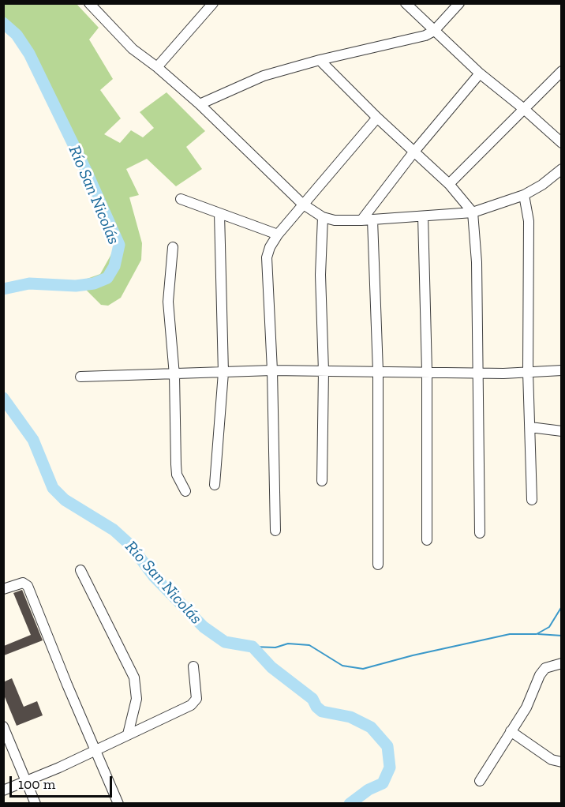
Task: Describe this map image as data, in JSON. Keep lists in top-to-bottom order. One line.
{"water":["Río San Nicolás"],"scale_bar":"100 m"}
